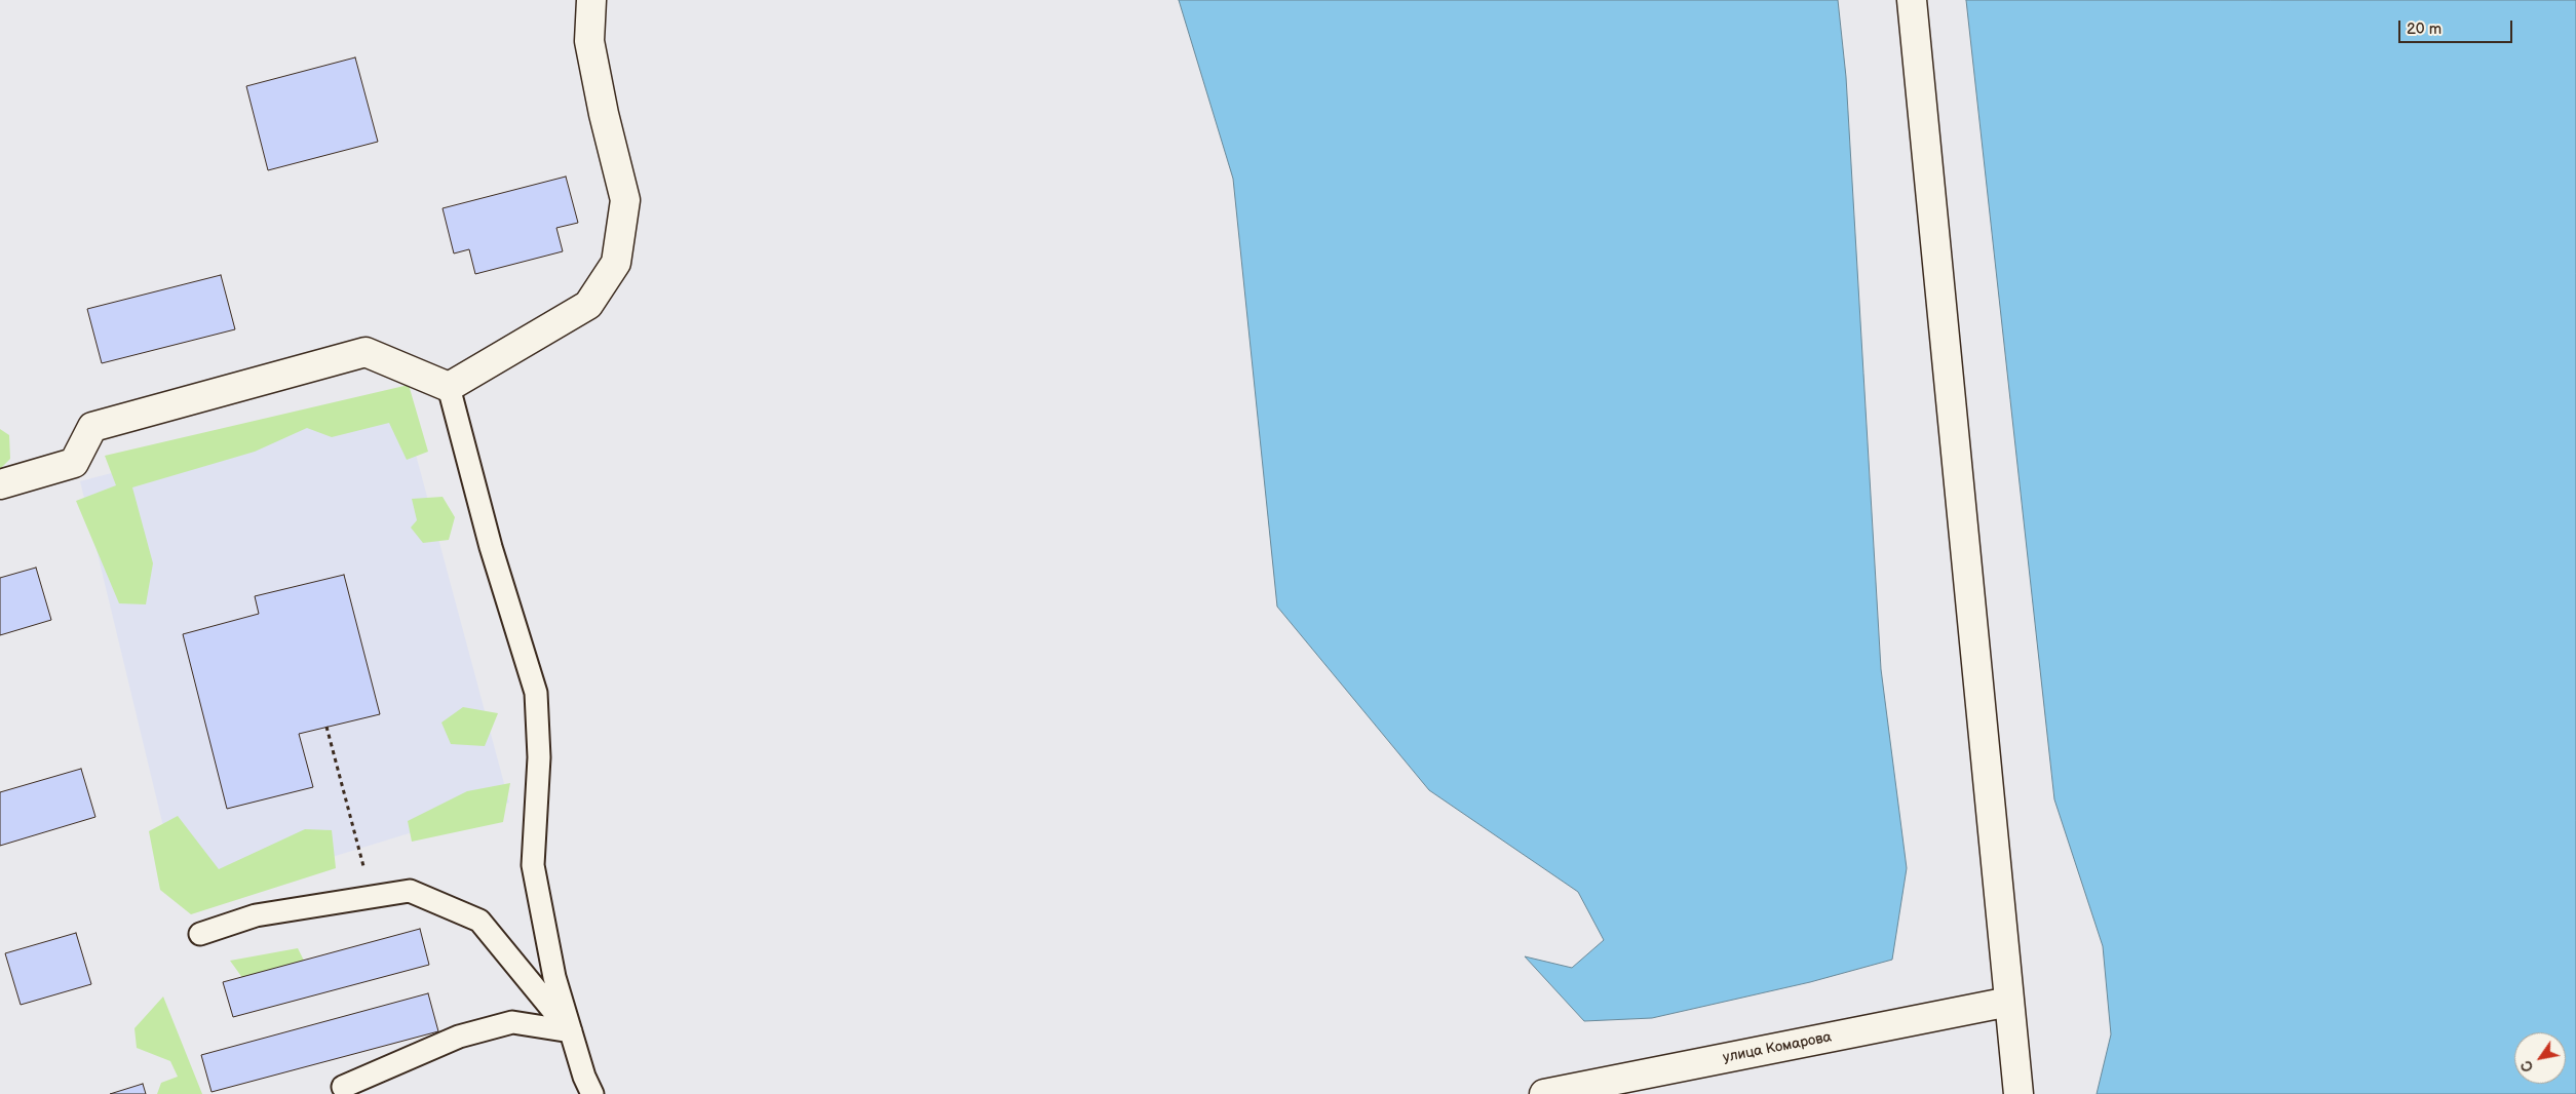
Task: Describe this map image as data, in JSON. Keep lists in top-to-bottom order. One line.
{"streets":{"street":["улица Комарова"]},"scale_bar":"20 m","north":"bottom left"}
